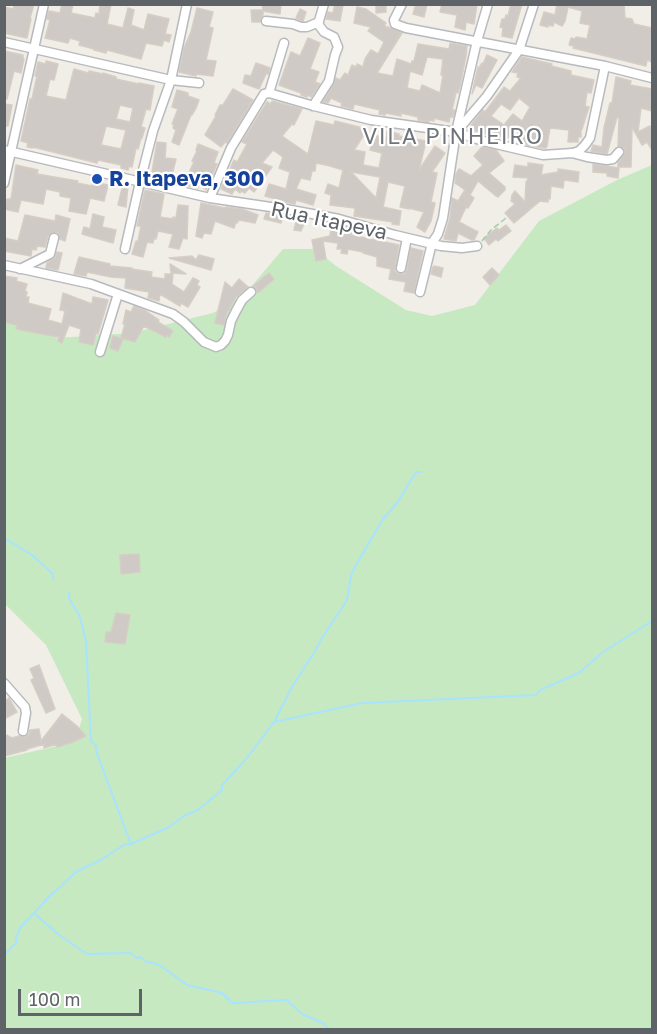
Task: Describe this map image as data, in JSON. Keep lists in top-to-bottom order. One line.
{"streets":{"street":["Rua Itapeva"]},"districts":["VILA PINHEIRO"],"places":["R. Itapeva, 300"],"scale_bar":"100 m"}
